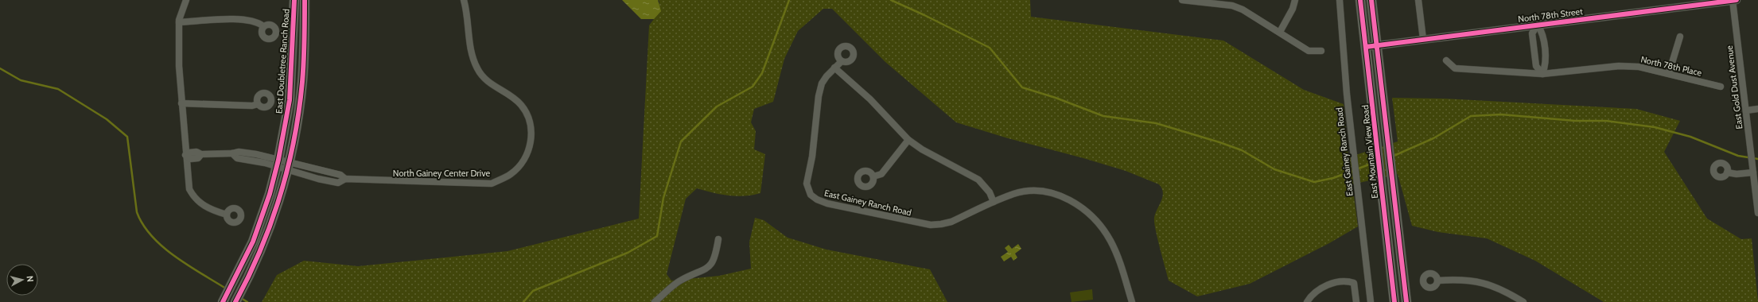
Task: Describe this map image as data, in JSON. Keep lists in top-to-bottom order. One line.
{"streets":{"main road":["East Doubletree Ranch Road","East Mountain View Road"],"street":["North 78th Street","North 78th Place","East Gold Dust Avenue","East Gainey Ranch Road","North Gainey Center Drive"]},"crossings":[["North 78th Street","East Gold Dust Avenue"],["North 78th Street","East Mountain View Road"],["East Doubletree Ranch Road","North Gainey Center Drive"]],"north":"right"}
